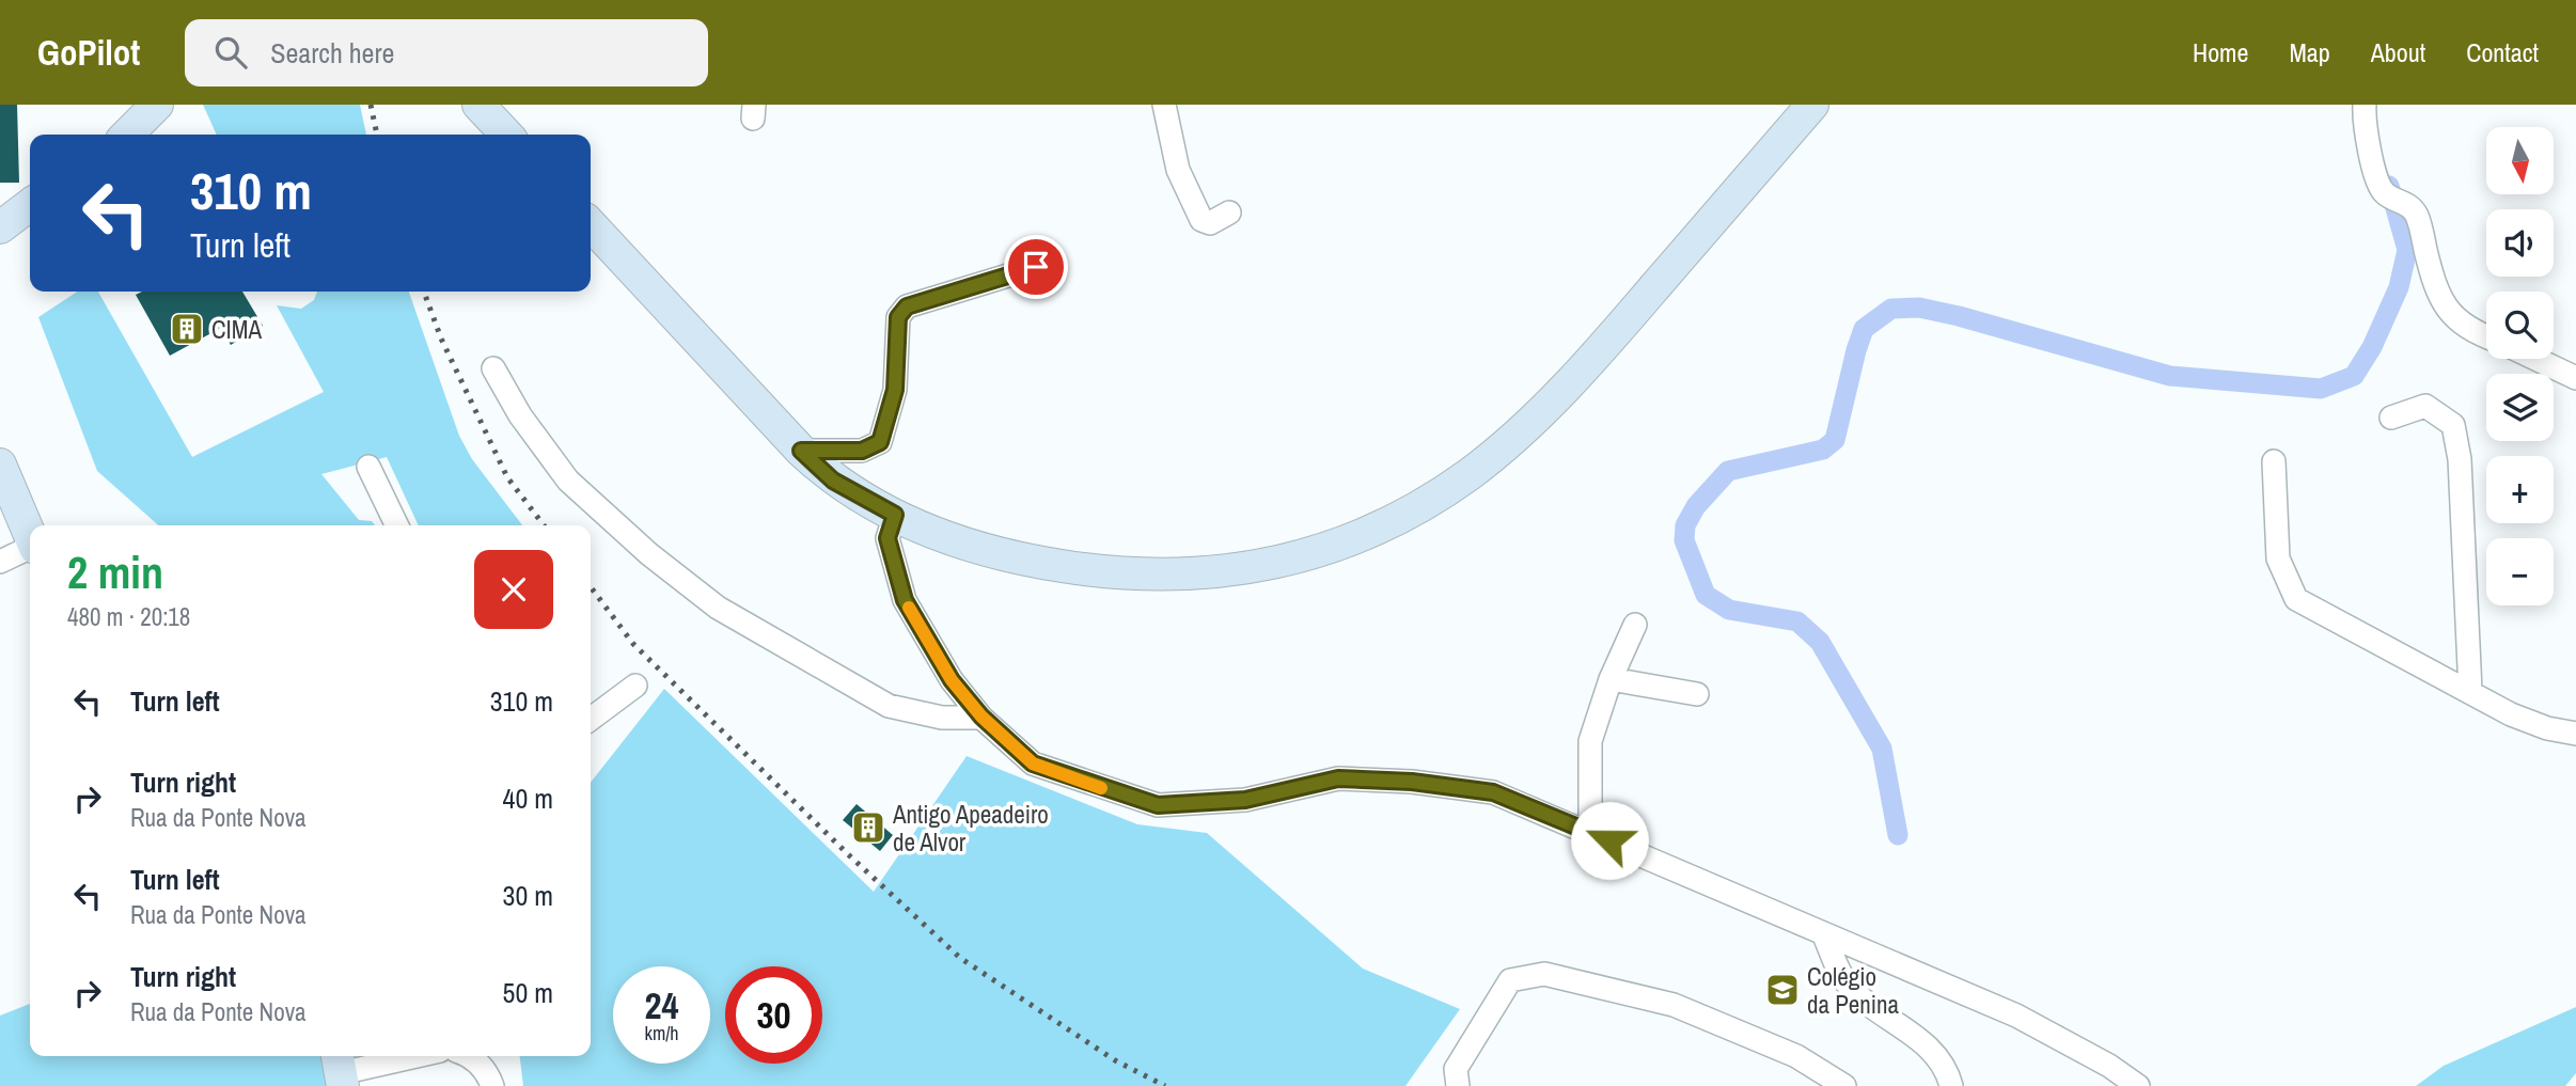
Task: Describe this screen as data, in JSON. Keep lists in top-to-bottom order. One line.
{"places":{"building":["CIMA","Antigo Apeadeiro de Alvor"],"school or university":["Colégio da Penina"]},"north":"bottom","page":{"header":"GoPilot","search":"Search here","nav":["Home","Map","About","Contact"],"map_buttons":["+","−"],"turn":["310 m","Turn left"],"heading":["2 min","480 m · 20:18"],"list":[{"name":"Turn left","value":"310 m"},{"name":"Turn right","note":"Rua da Ponte Nova","value":"40 m"},{"name":"Turn left","note":"Rua da Ponte Nova","value":"30 m"},{"name":"Turn right","note":"Rua da Ponte Nova","value":"50 m"}],"speed":"24 km/h","limit":"30"}}
